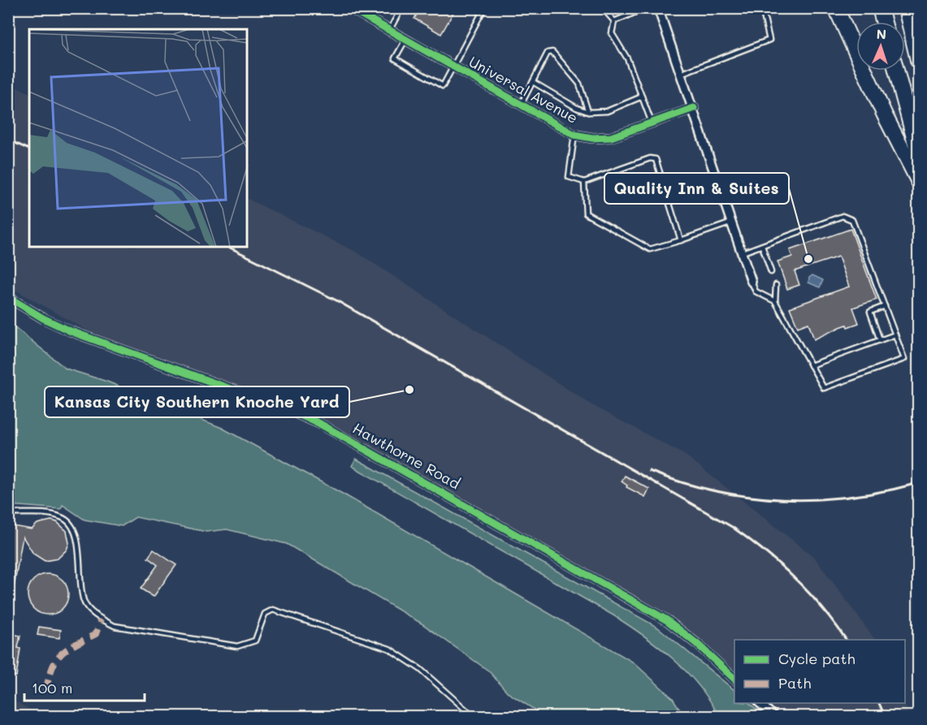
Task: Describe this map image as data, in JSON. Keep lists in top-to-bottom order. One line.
{"streets":{"street":["Universal Avenue","Hawthorne Road"]},"places":["Quality Inn & Suites","Kansas City Southern Knoche Yard"],"legend":["Cycle path","Path"],"scale_bar":"100 m","north":"top"}
